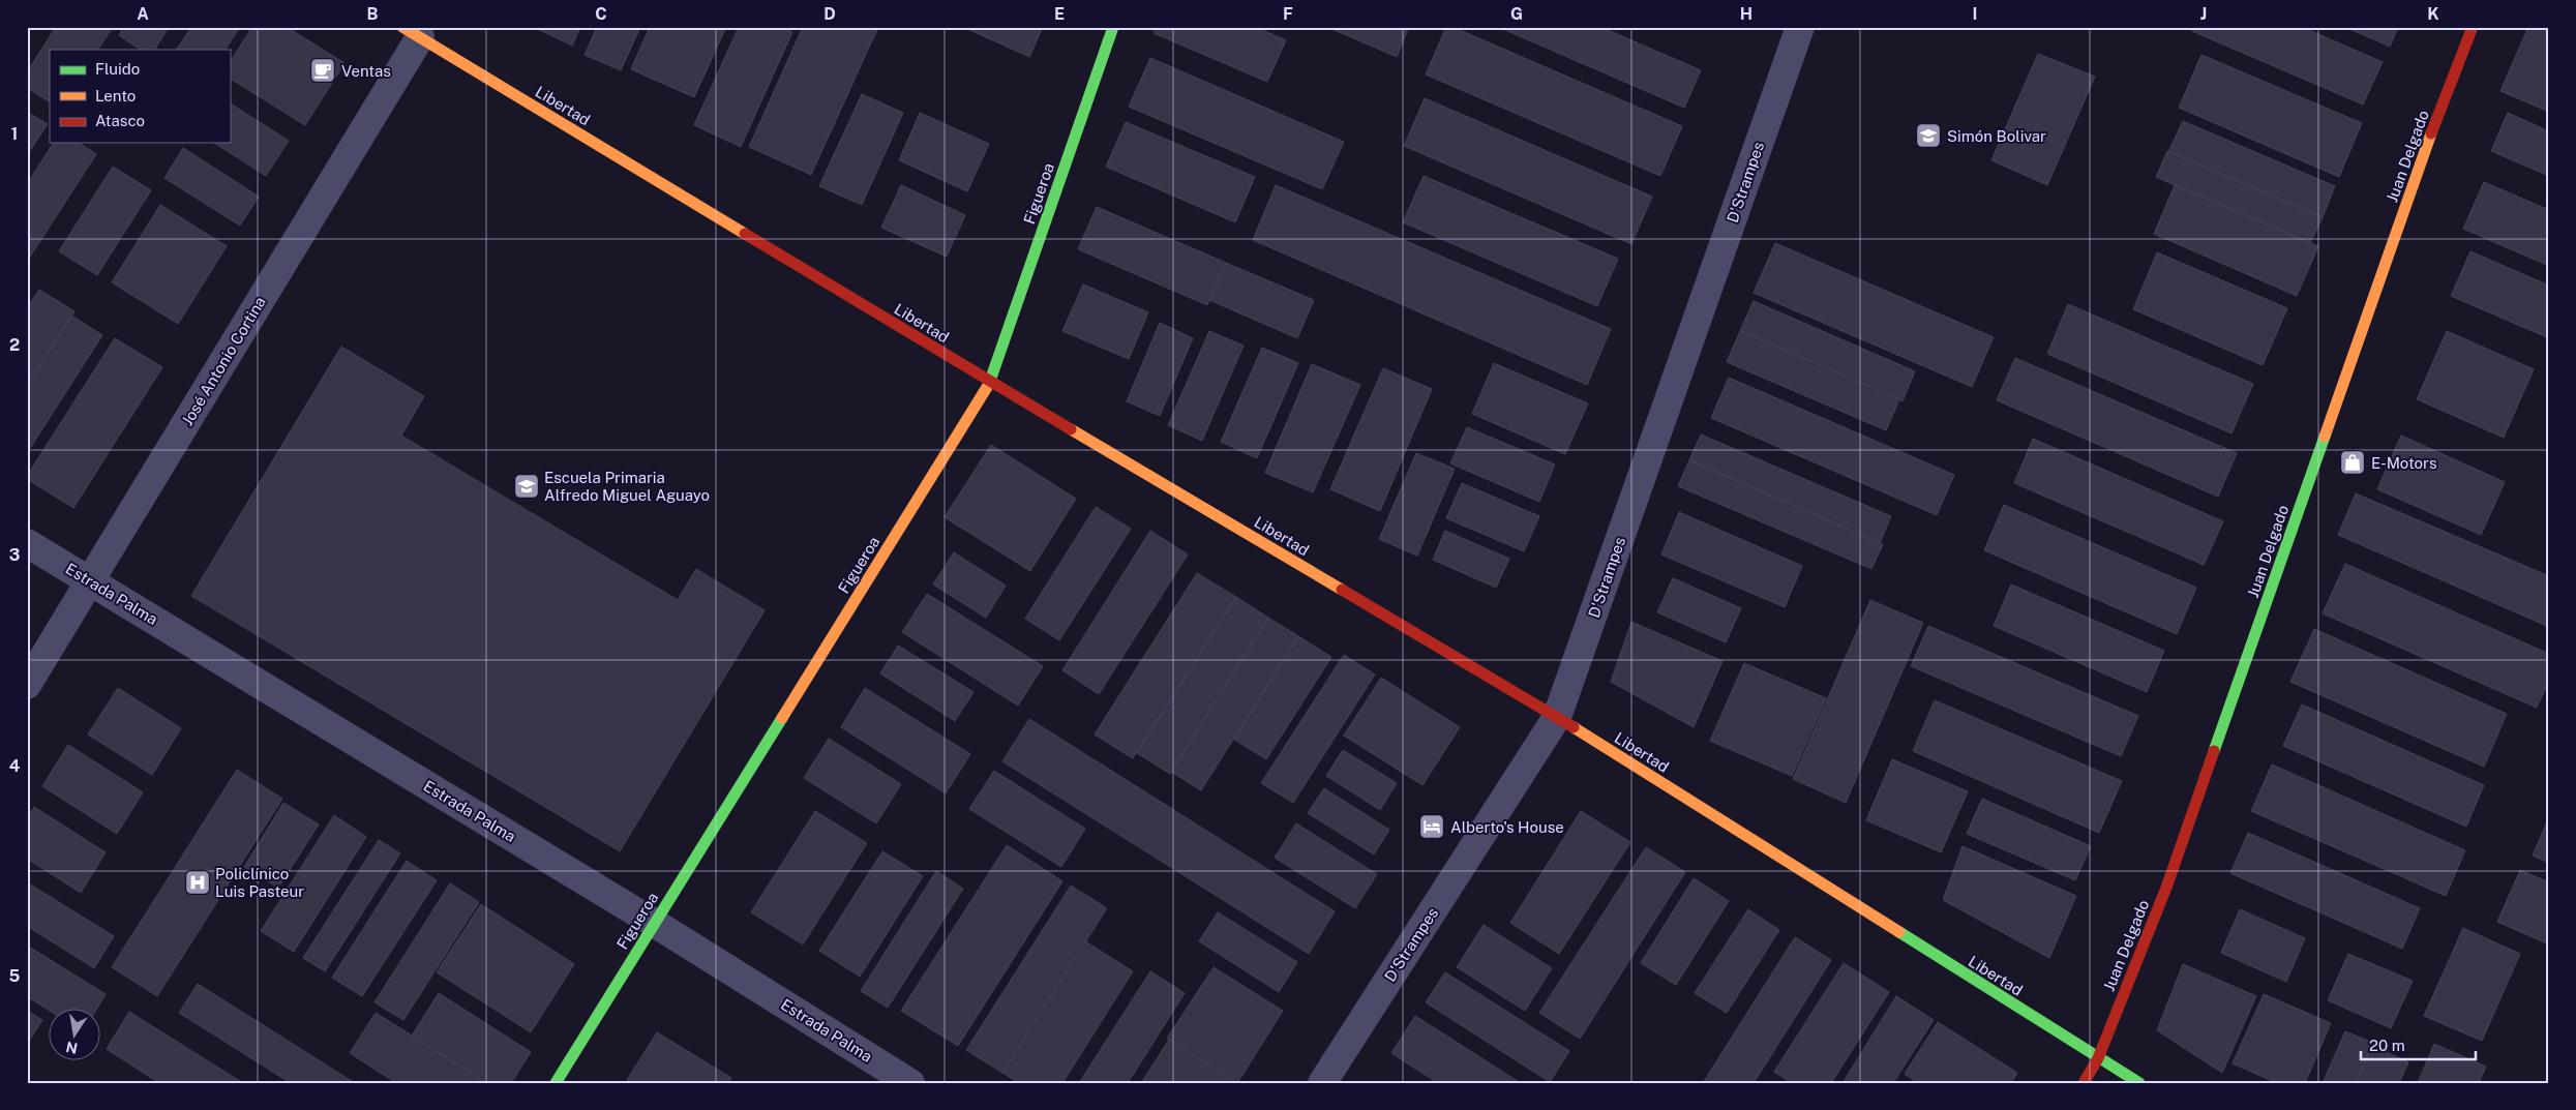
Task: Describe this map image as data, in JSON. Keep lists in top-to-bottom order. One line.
{"streets":{"street":["Libertad","Juan Delgado","D'Strampes","Figueroa","José Antonio Cortina","Estrada Palma"]},"crossings":[["Libertad","Juan Delgado"],["Libertad","D'Strampes"],["Libertad","Figueroa"],["Libertad","José Antonio Cortina"],["Figueroa","Estrada Palma"],["José Antonio Cortina","Estrada Palma"]],"places":{"cafe":["Ventas"],"school or university":["Simón Bolivar","Escuela Primaria Alfredo Miguel Aguayo"],"shop":["E-Motors"],"hotel":["Alberto's House"],"hospital":["Policlínico Luis Pasteur"]},"legend":["Fluido","Lento","Atasco"],"scale_bar":"20 m","north":"bottom","grid":{"columns":["A","B","C","D","E","F","G","H","I","J","K"],"rows":["1","2","3","4","5"]}}
